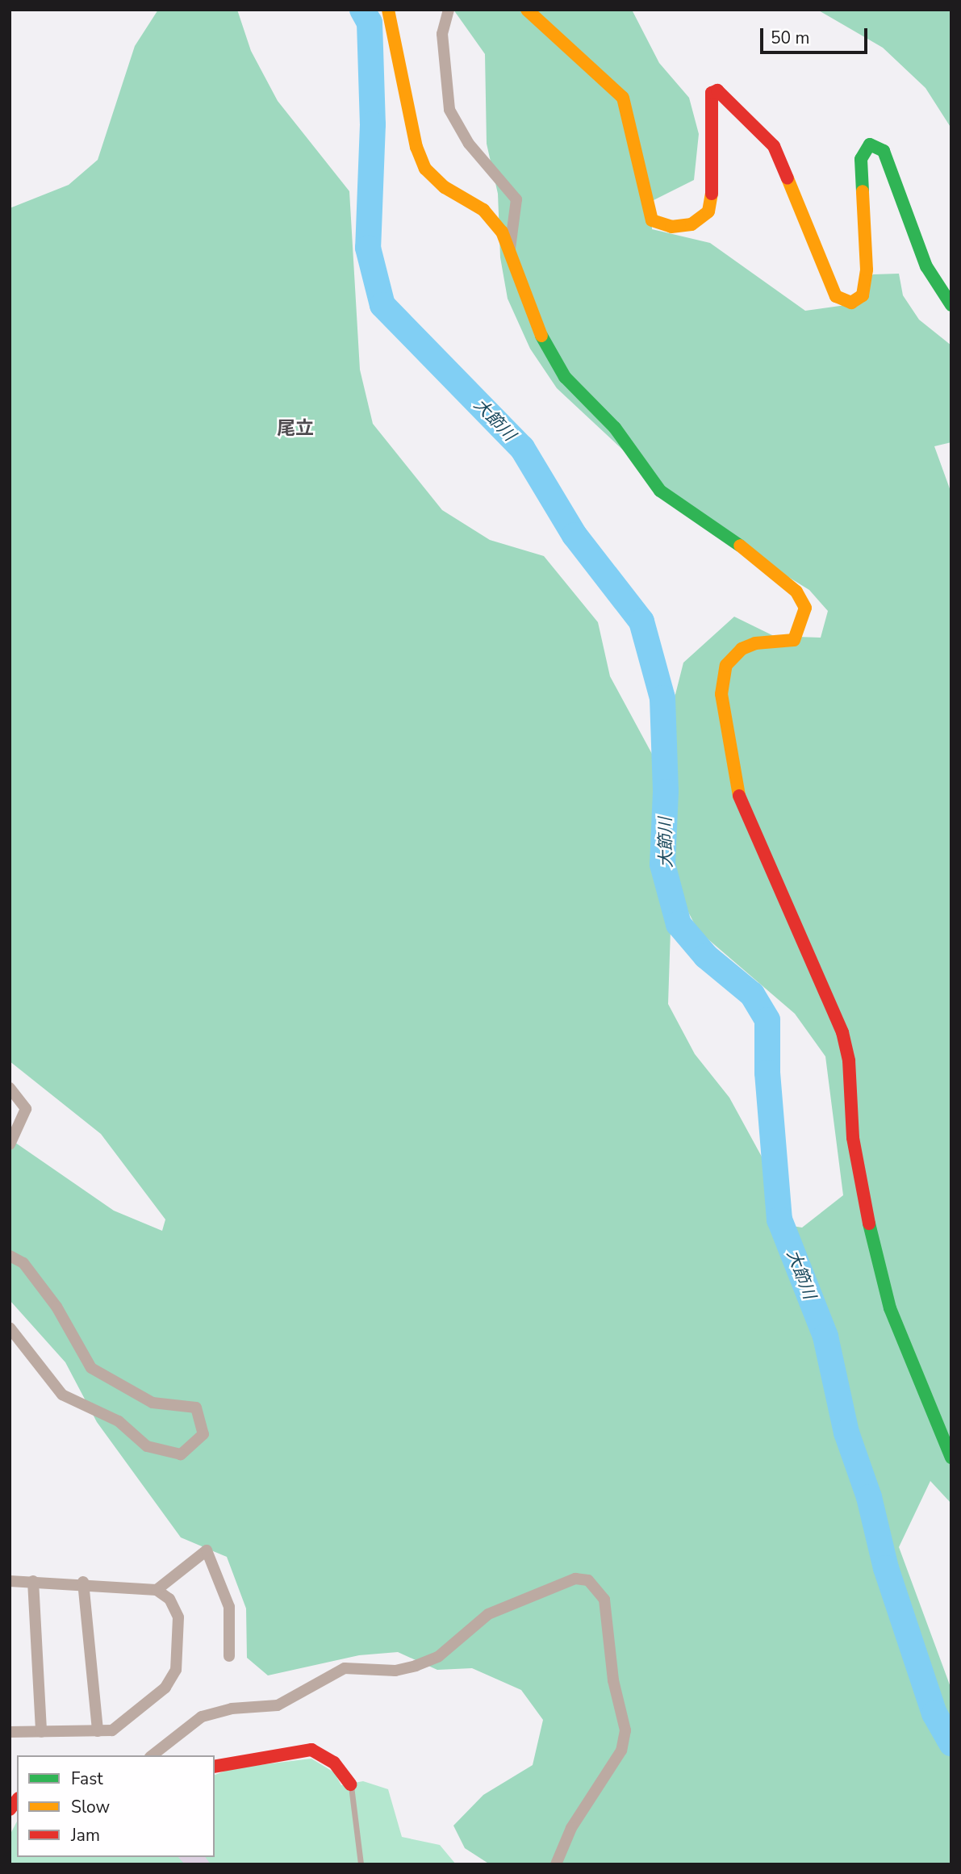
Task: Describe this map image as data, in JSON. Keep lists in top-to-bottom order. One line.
{"districts":["尾立"],"water":["大節川"],"legend":["Fast","Slow","Jam"],"scale_bar":"50 m"}
